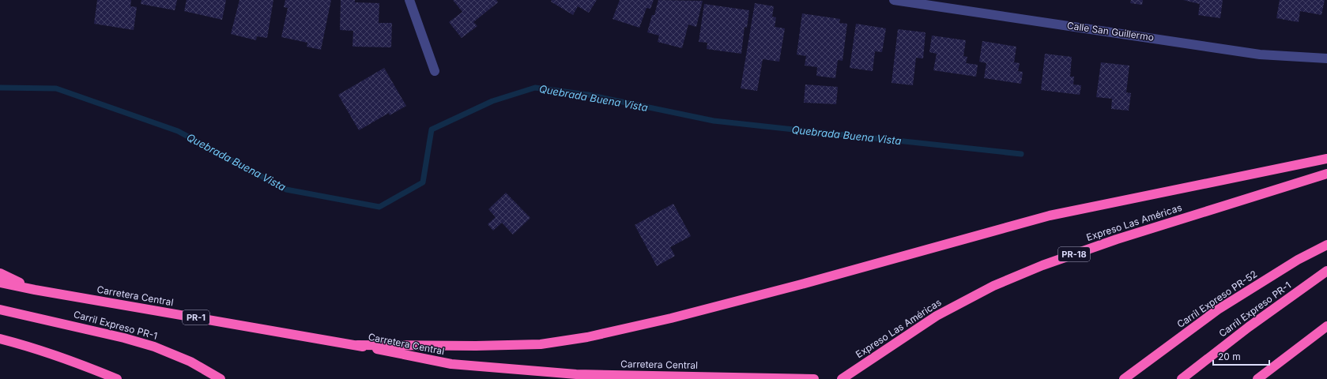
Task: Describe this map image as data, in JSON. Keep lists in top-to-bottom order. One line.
{"streets":{"highway":["Expreso Las Américas","PR-18","Carretera Central","Carril Expreso PR-52","Carril Expreso PR-1","PR-1"],"street":["Calle San Guillermo"]},"water":["Quebrada Buena Vista"],"scale_bar":"20 m"}
